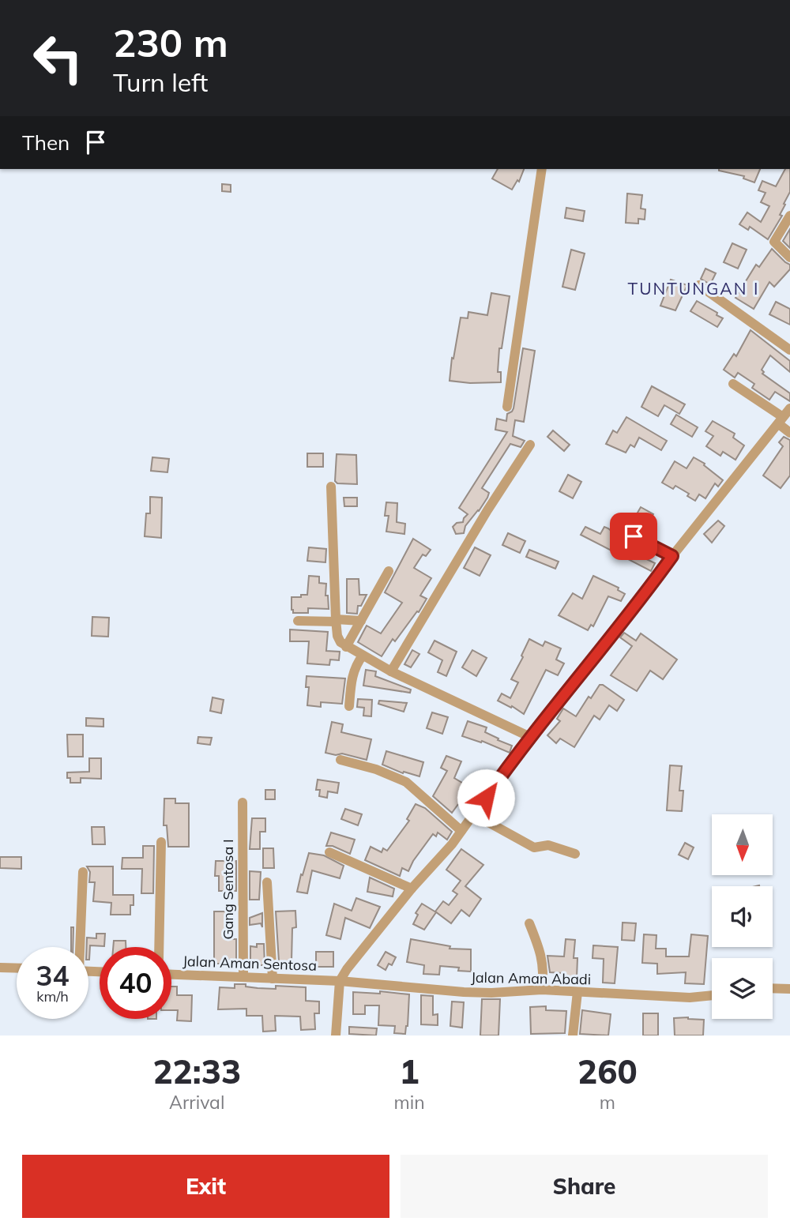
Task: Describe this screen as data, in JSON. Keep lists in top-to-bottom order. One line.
{"streets":{"street":["Gang Sentosa I","Jalan Aman Sentosa","Jalan Aman Abadi"]},"crossings":[["Gang Sentosa I","Jalan Aman Sentosa"],["Jalan Aman Sentosa","Jalan Aman Abadi"]],"districts":["TUNTUNGAN I"],"north":"bottom","page":{"turn":["230 m","Turn left"],"then":"Then","speed":"34 km/h","limit":"40","eta":["22:33","Arrival","1","min","260","m"],"buttons":["Exit","Share"]}}
